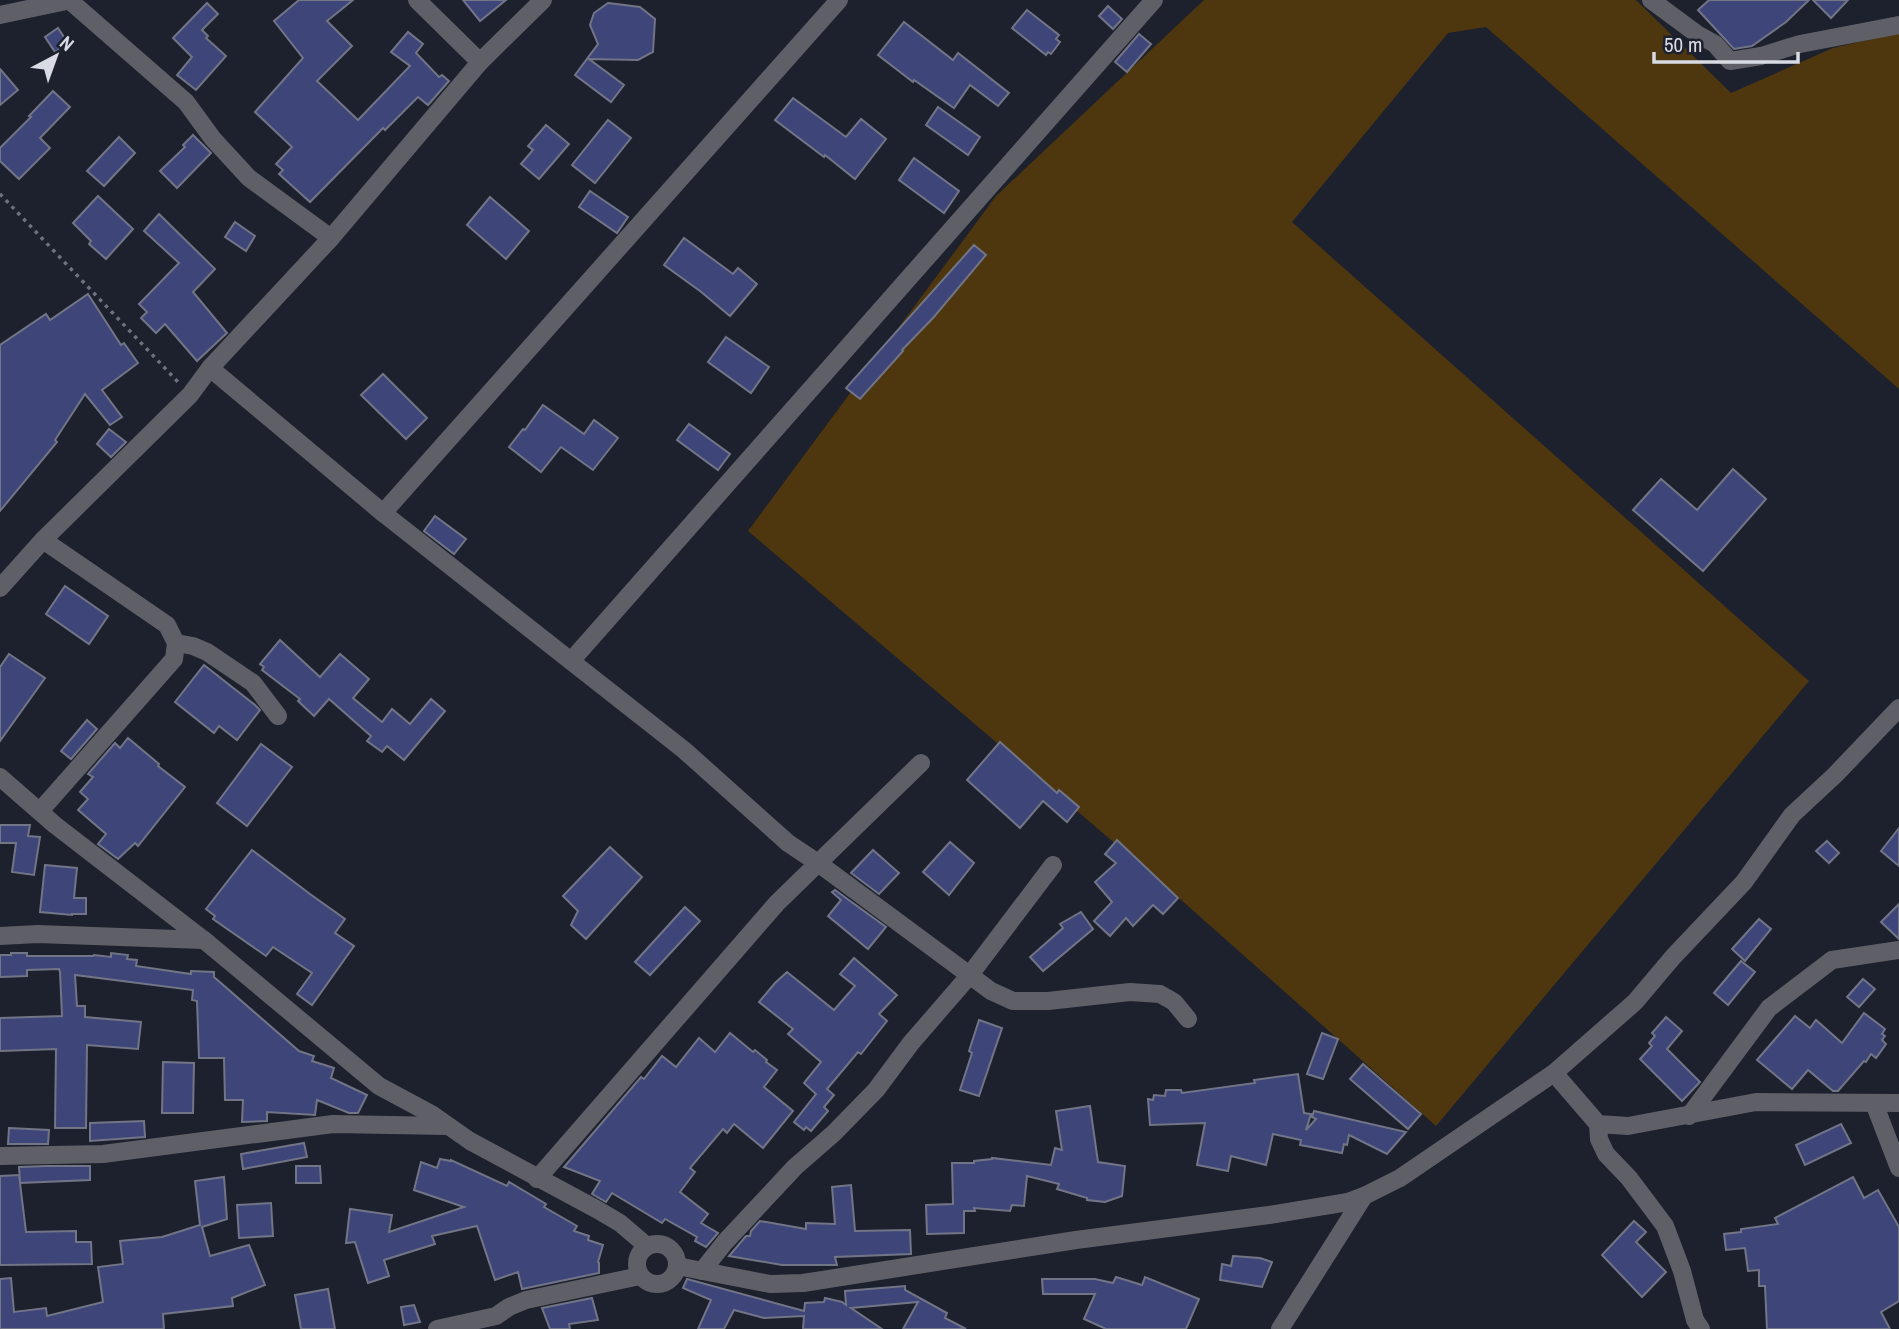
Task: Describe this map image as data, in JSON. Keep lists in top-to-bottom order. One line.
{"scale_bar":"50 m","north":"top right"}
